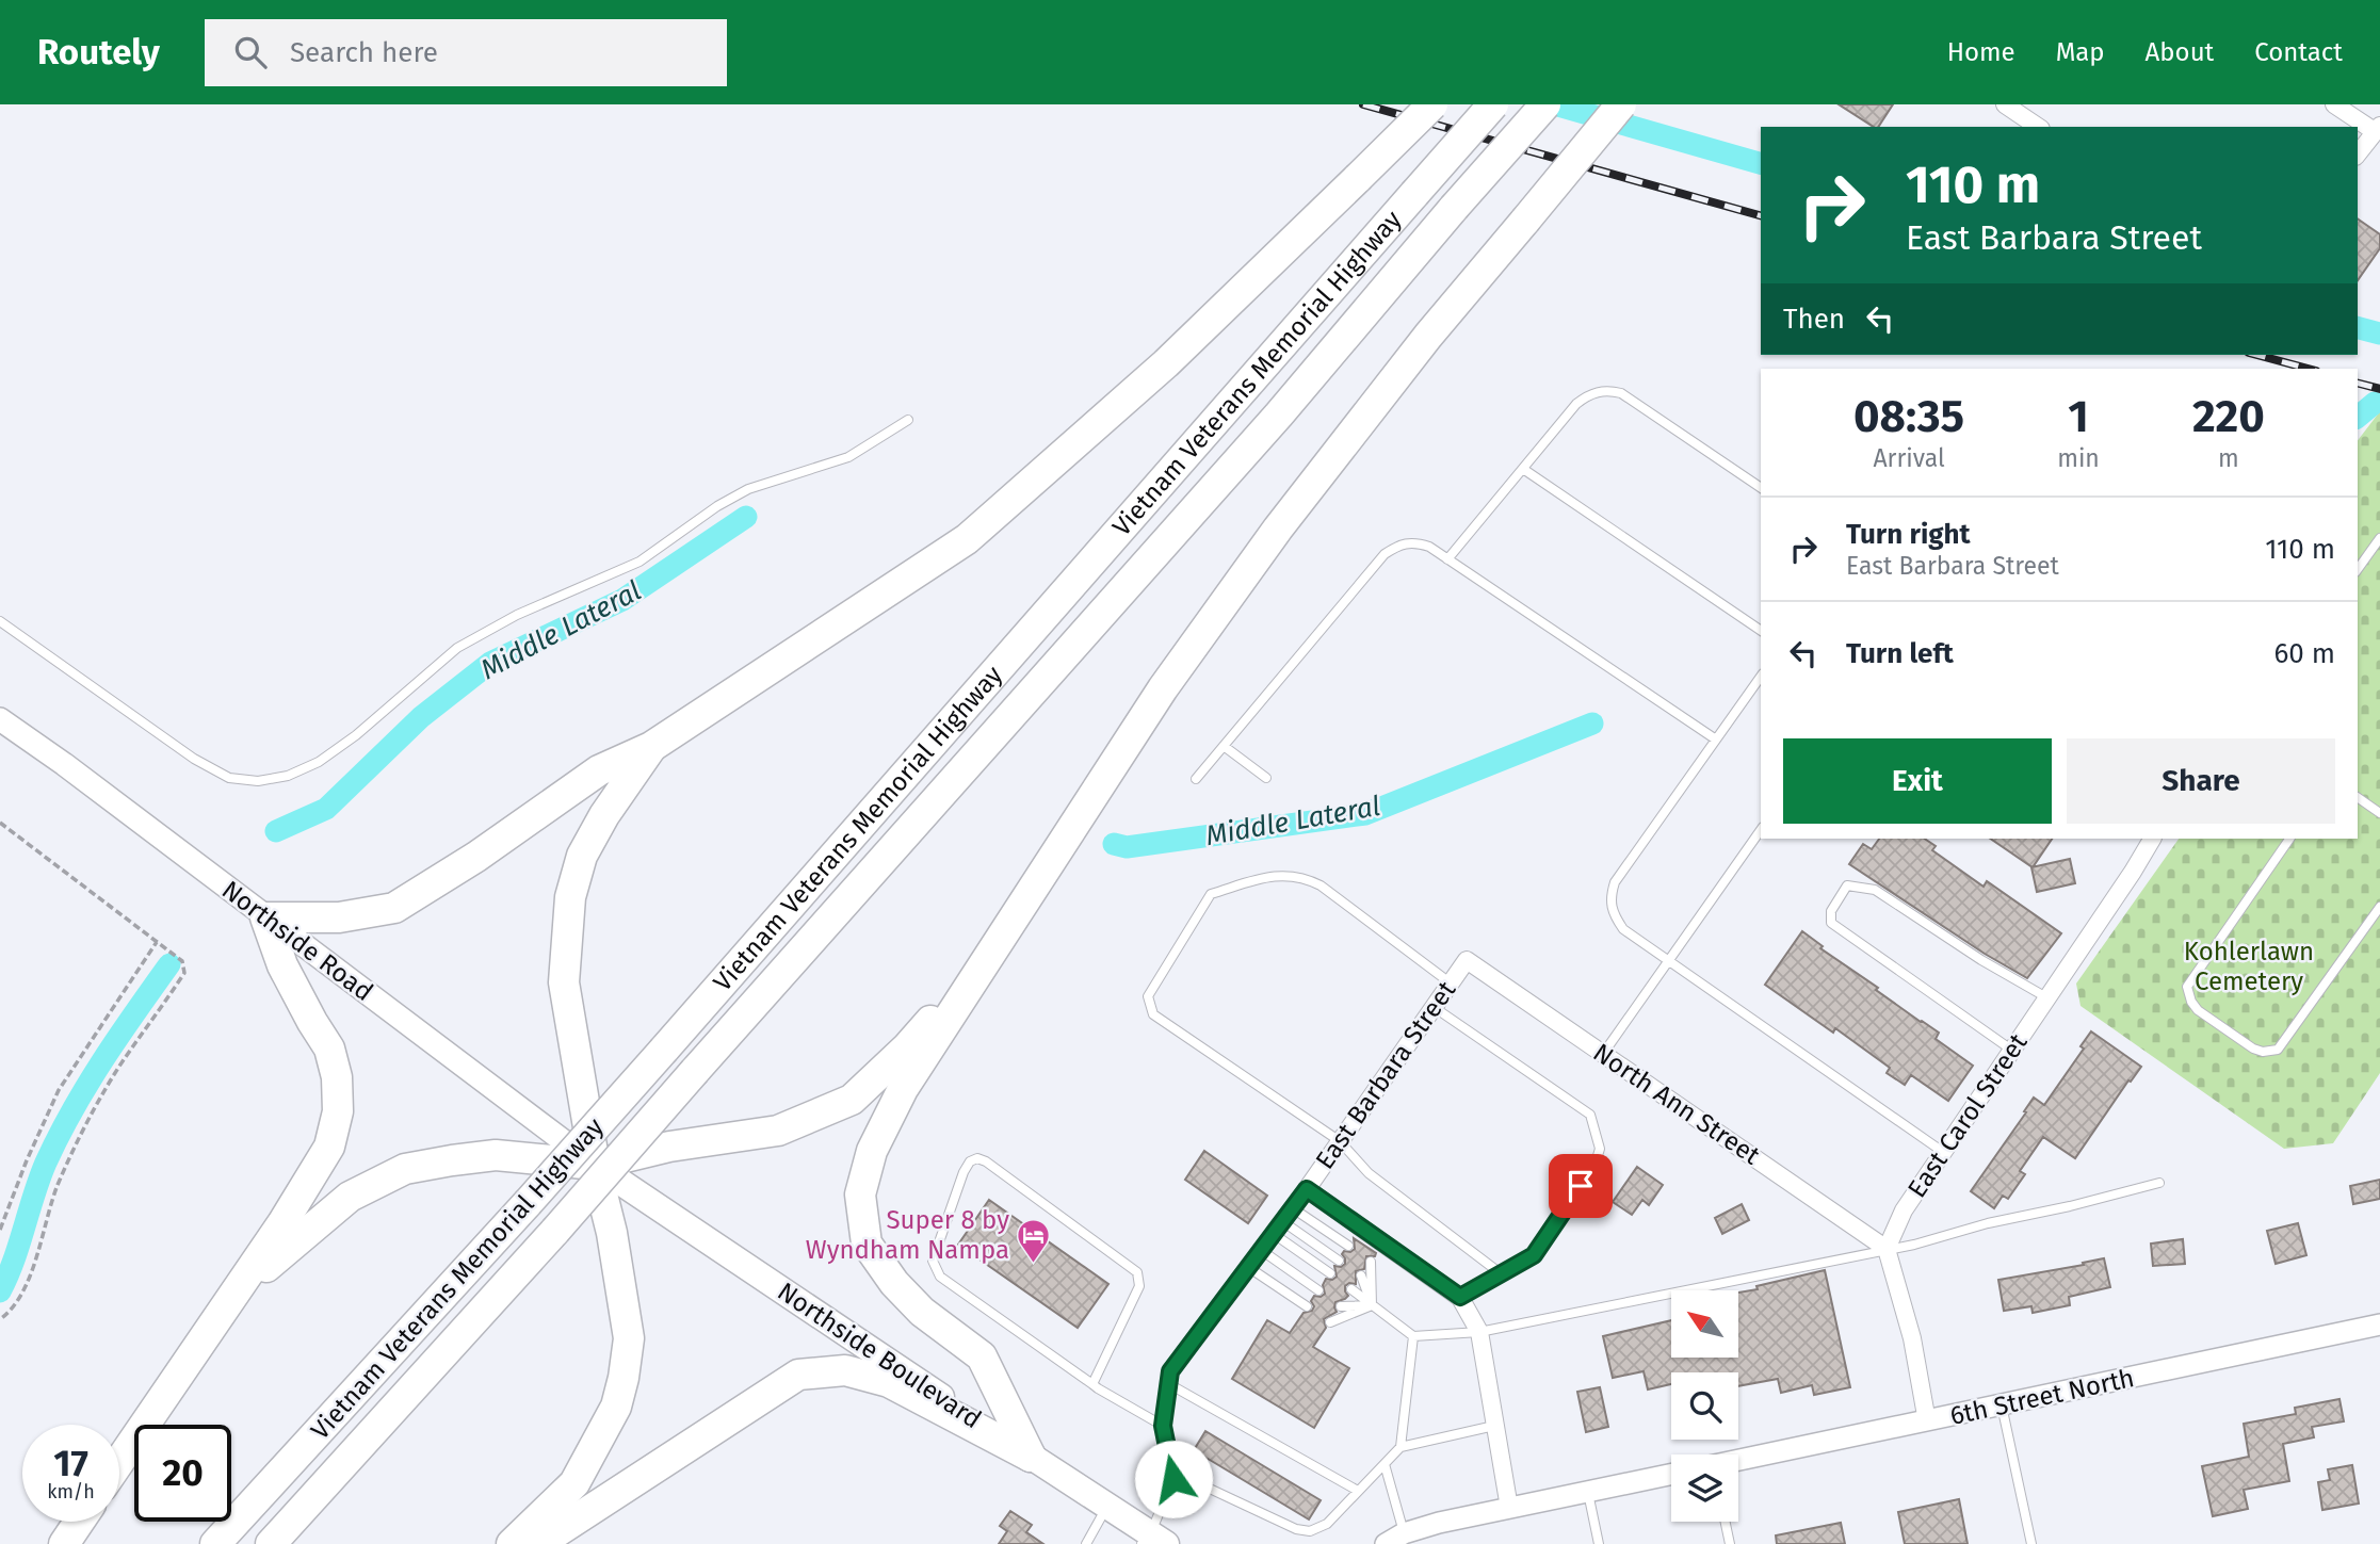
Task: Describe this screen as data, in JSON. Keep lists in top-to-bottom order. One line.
{"streets":{"highway":["Vietnam Veterans Memorial Highway"],"main road":["Northside Road","Northside Boulevard"],"street":["East Barbara Street","North Ann Street","East Carol Street","6th Street North"]},"crossings":[["Northside Road","Northside Boulevard"],["East Barbara Street","North Ann Street"],["North Ann Street","East Carol Street"]],"water":["Middle Lateral"],"parks":["Kohlerlawn Cemetery"],"places":{"hotel":["Super 8 by Wyndham Nampa"]},"north":"top left","page":{"header":"Routely","search":"Search here","nav":["Home","Map","About","Contact"],"turn":["110 m","East Barbara Street"],"then":"Then","eta":["08:35","Arrival","1","min","220","m"],"list":[{"name":"Turn right","note":"East Barbara Street","value":"110 m"},{"name":"Turn left","value":"60 m"}],"buttons":["Exit","Share"],"speed":"17 km/h","limit":"20"}}
